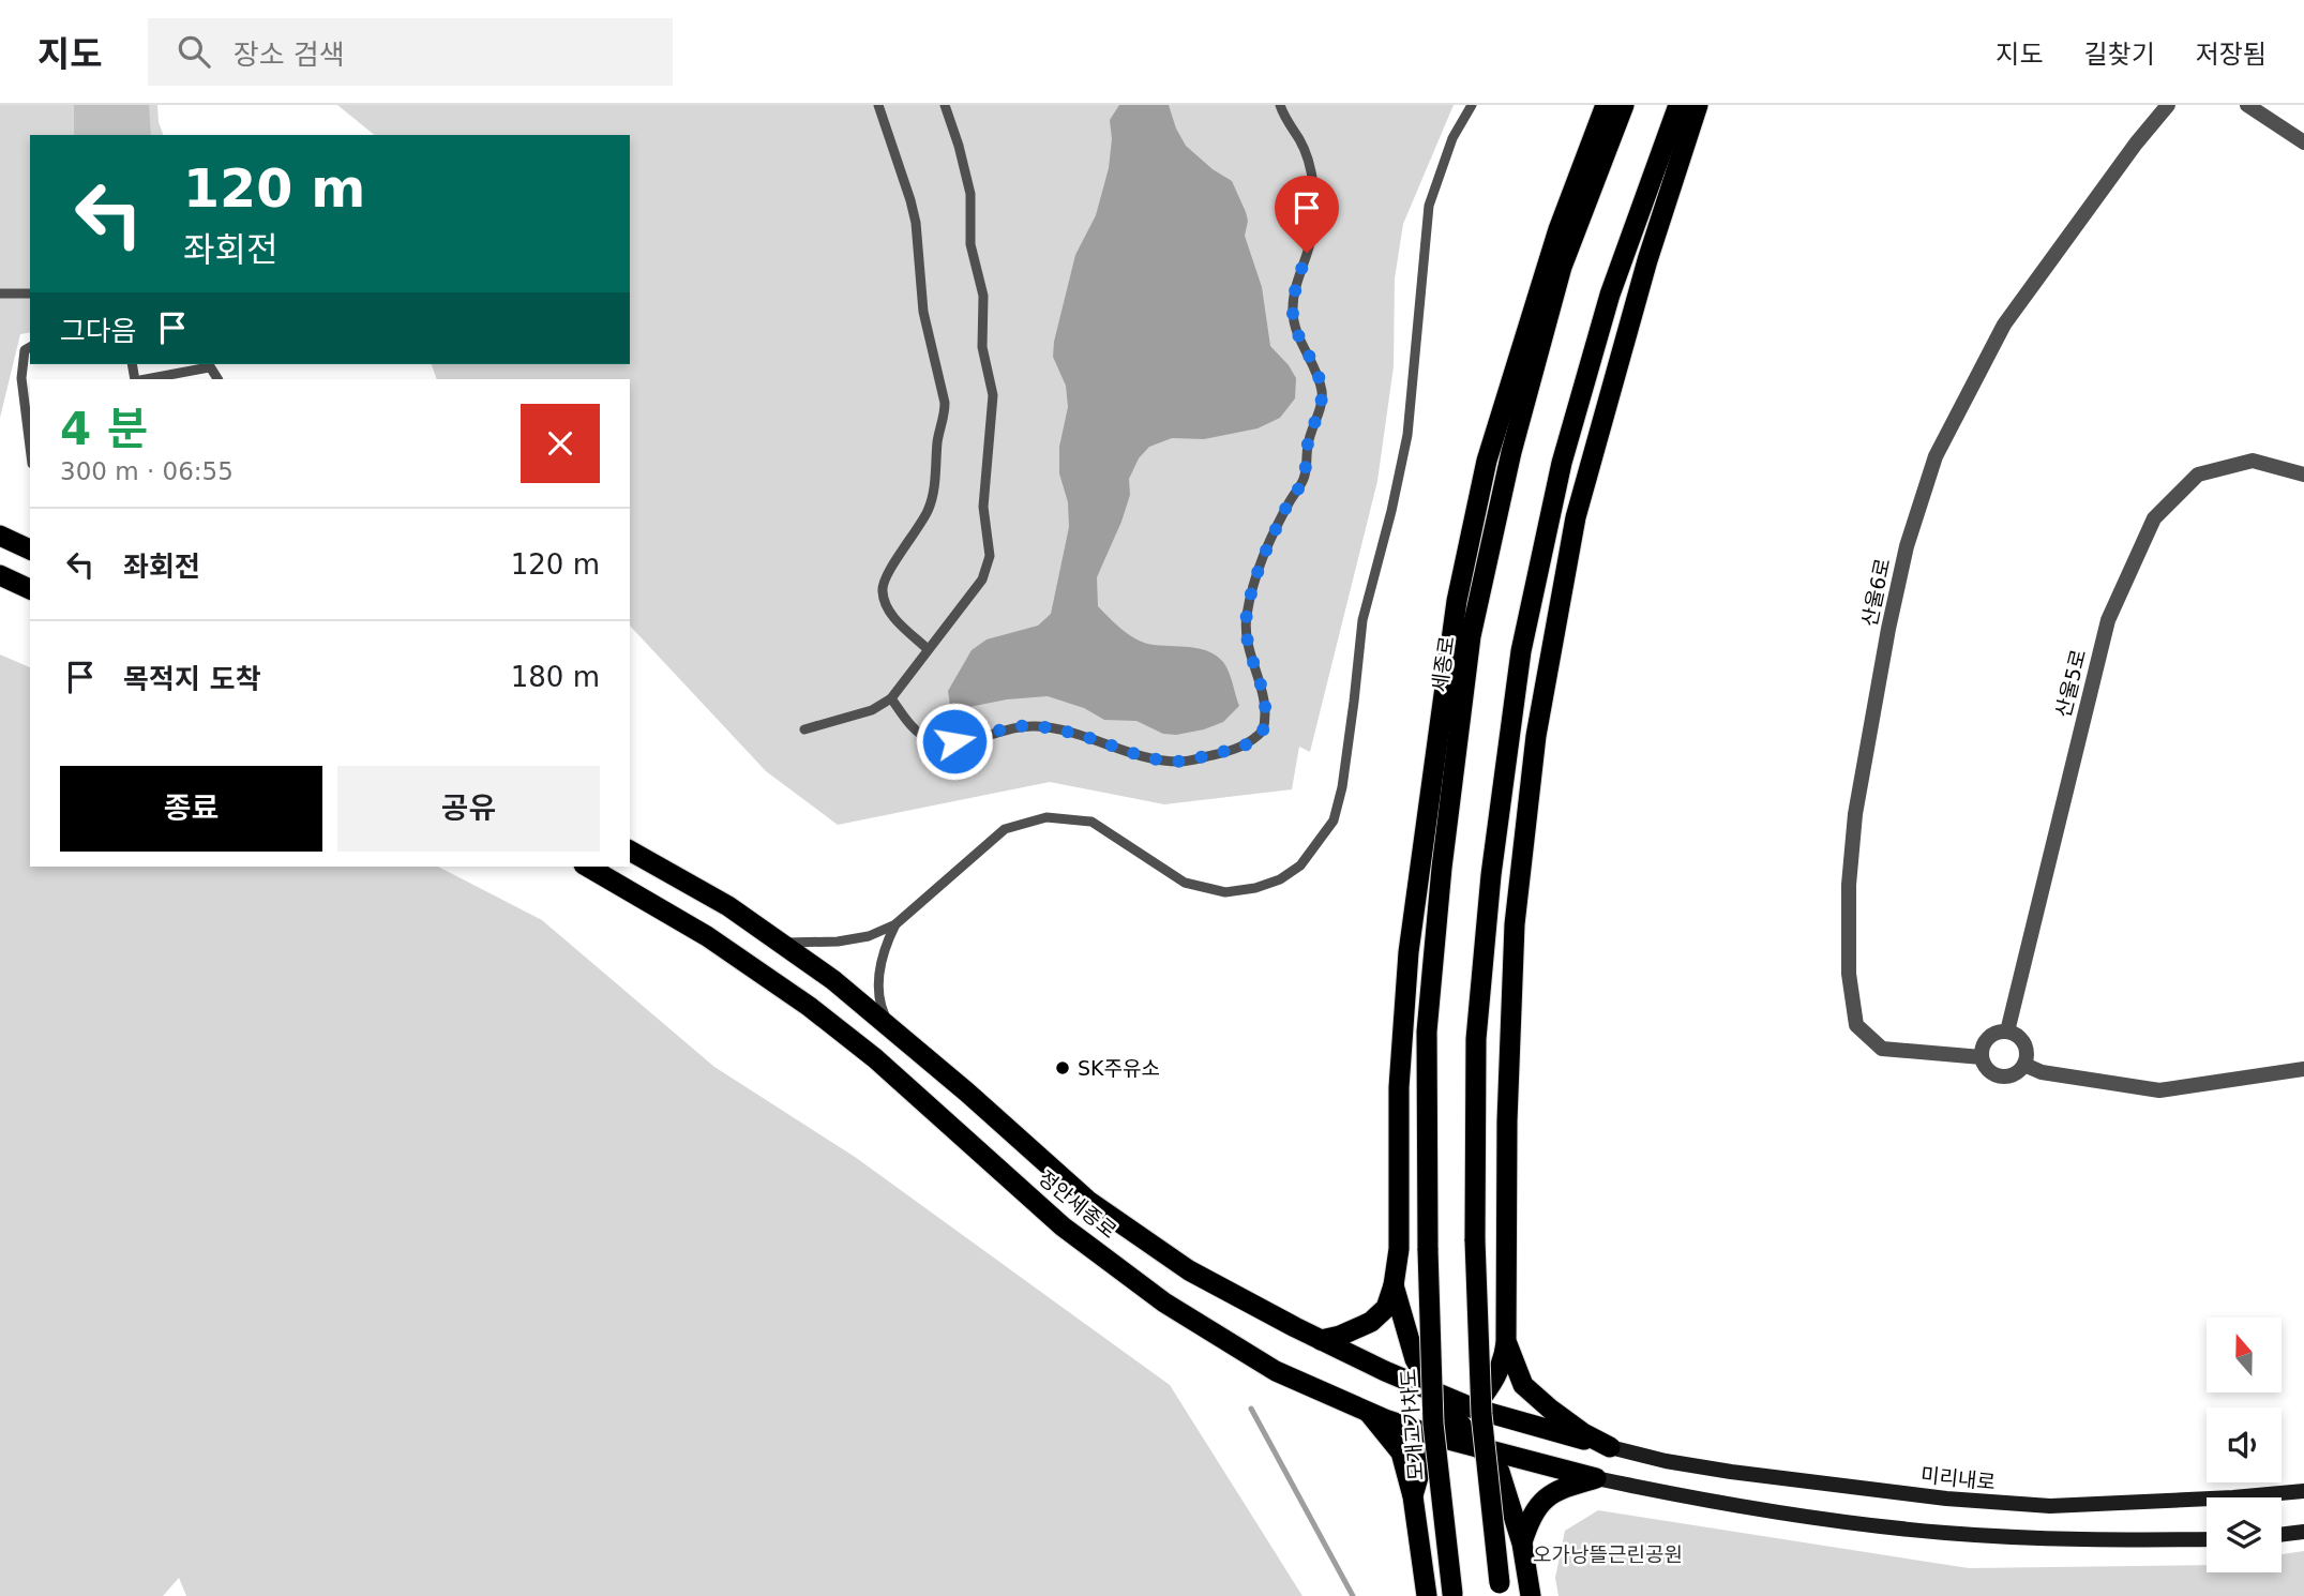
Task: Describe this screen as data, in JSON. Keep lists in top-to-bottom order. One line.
{"streets":{"highway":["세종로","정안세종로","모개고가차도"],"main road":["미리내로"],"street":["산울6로","산울5로"]},"crossings":[["산울6로","산울5로"],["세종로","모개고가차도"],["정안세종로","미리내로"]],"parks":["오가낭뜰근린공원"],"places":["SK주유소"],"north":"top","page":{"header":"지도","search":"장소 검색","nav":["지도","길찾기","저장됨"],"turn":["120 m","좌회전"],"then":"그다음","heading":["4 분","300 m · 06:55"],"list":[{"name":"좌회전","value":"120 m"},{"name":"목적지 도착","value":"180 m"}],"buttons":["종료","공유"]}}
